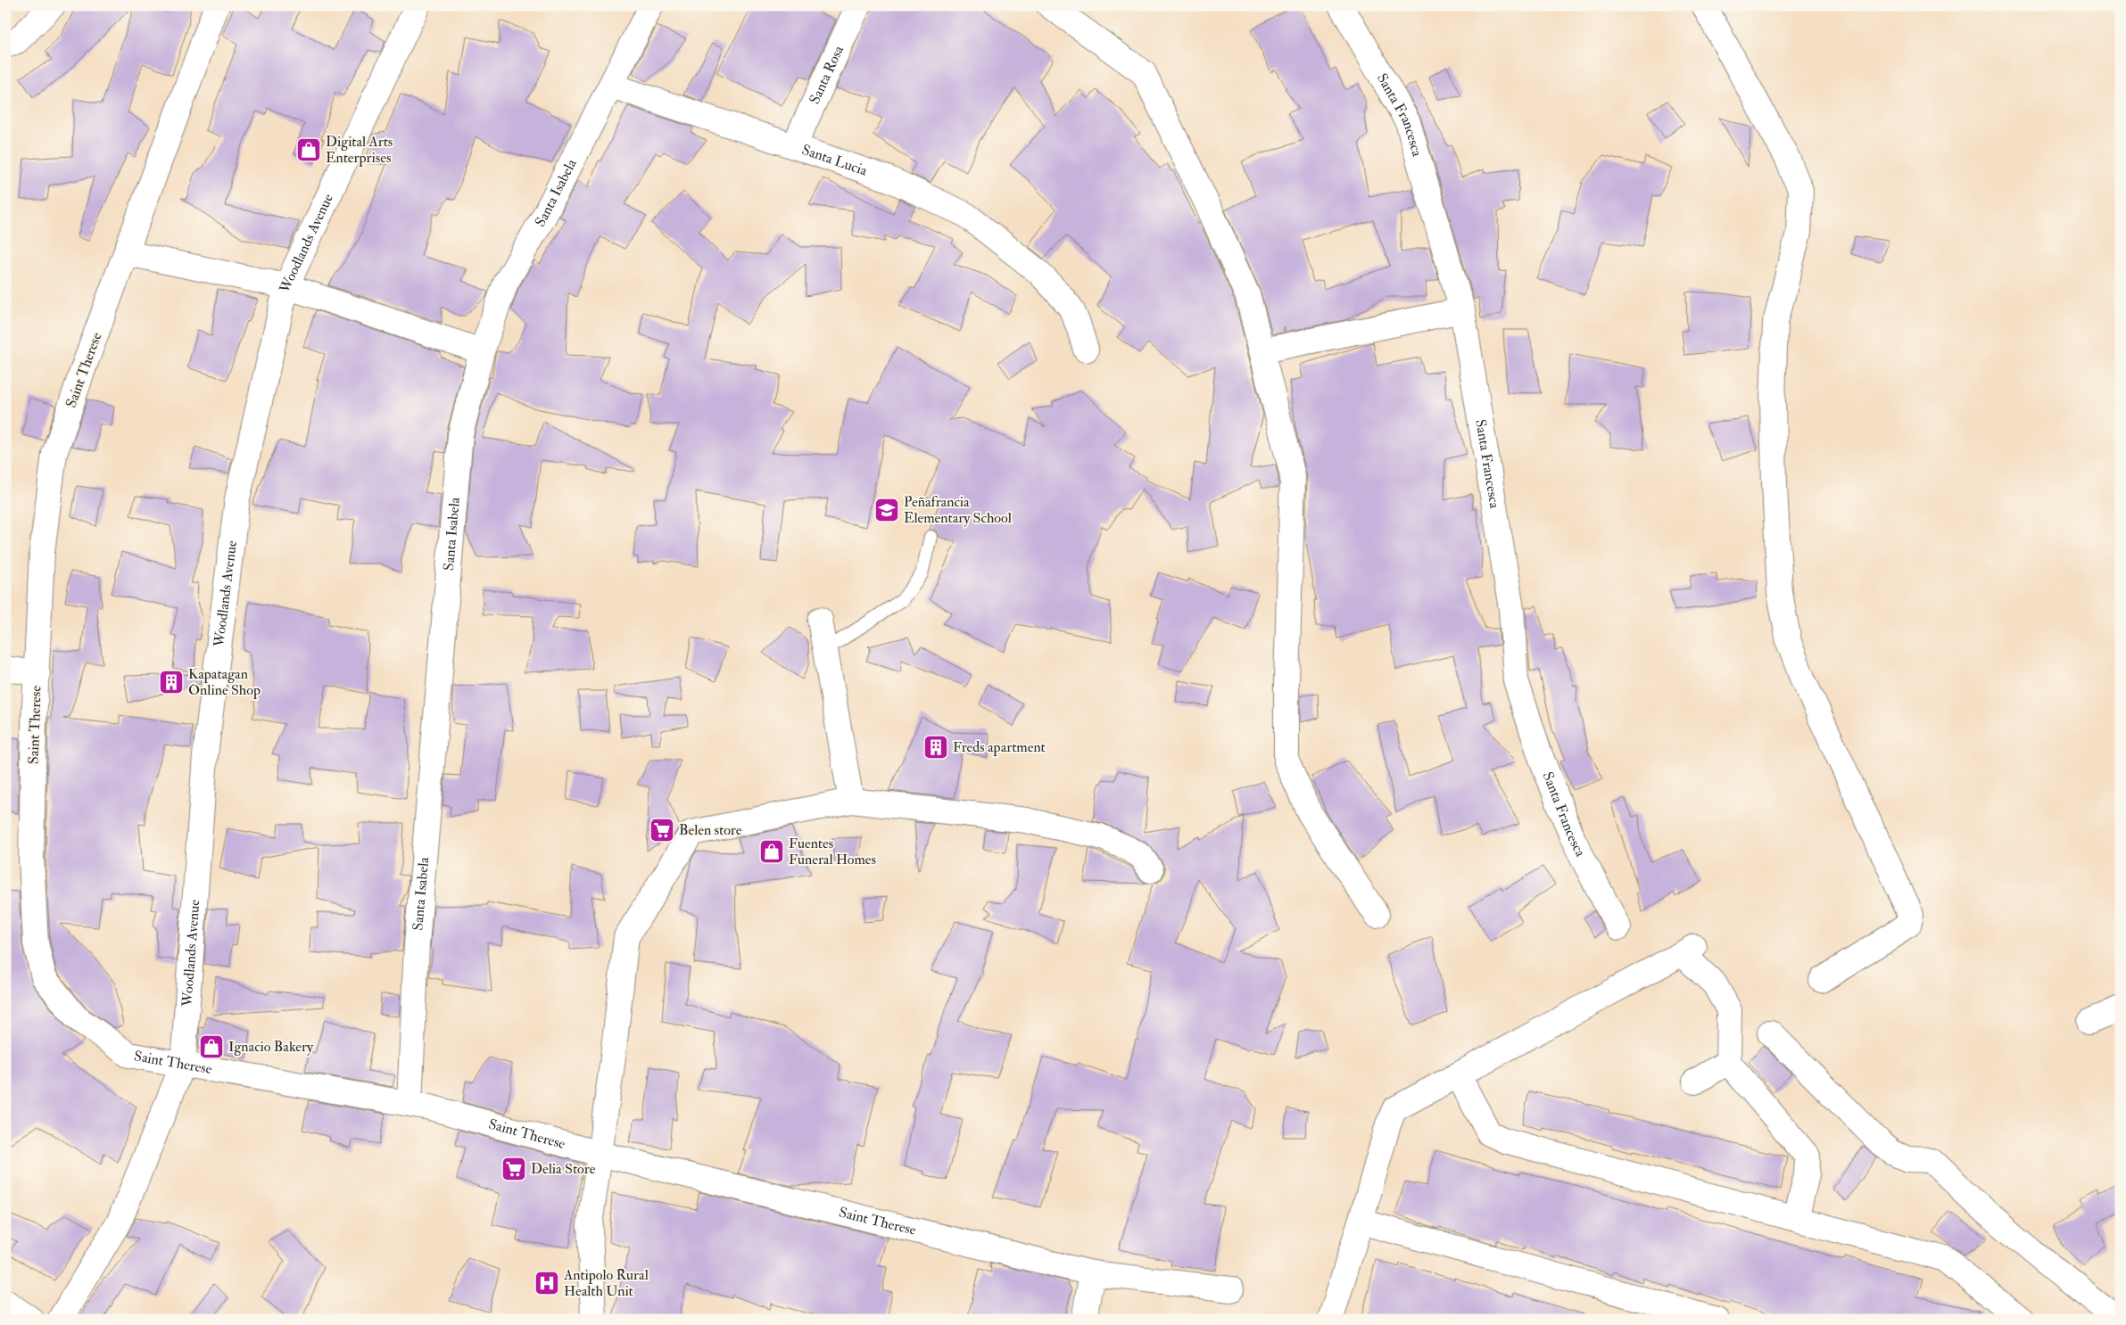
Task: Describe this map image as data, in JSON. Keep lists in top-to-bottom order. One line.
{"streets":{"street":["Santa Rosa","Santa Francesca","Santa Lucia","Santa Isabela","Woodlands Avenue","Saint Therese"]},"crossings":[["Santa Rosa","Santa Lucia"],["Santa Lucia","Santa Isabela"],["Santa Isabela","Saint Therese"],["Woodlands Avenue","Saint Therese"]],"places":{"shop":["Digital Arts Enterprises","Fuentes Funeral Homes","Ignacio Bakery"],"school or university":["Peñafrancia Elementary School"],"building":["Kapatagan Online Shop","Freds apartment"],"supermarket":["Belen store","Delia Store"],"hospital":["Antipolo Rural Health Unit"]}}
